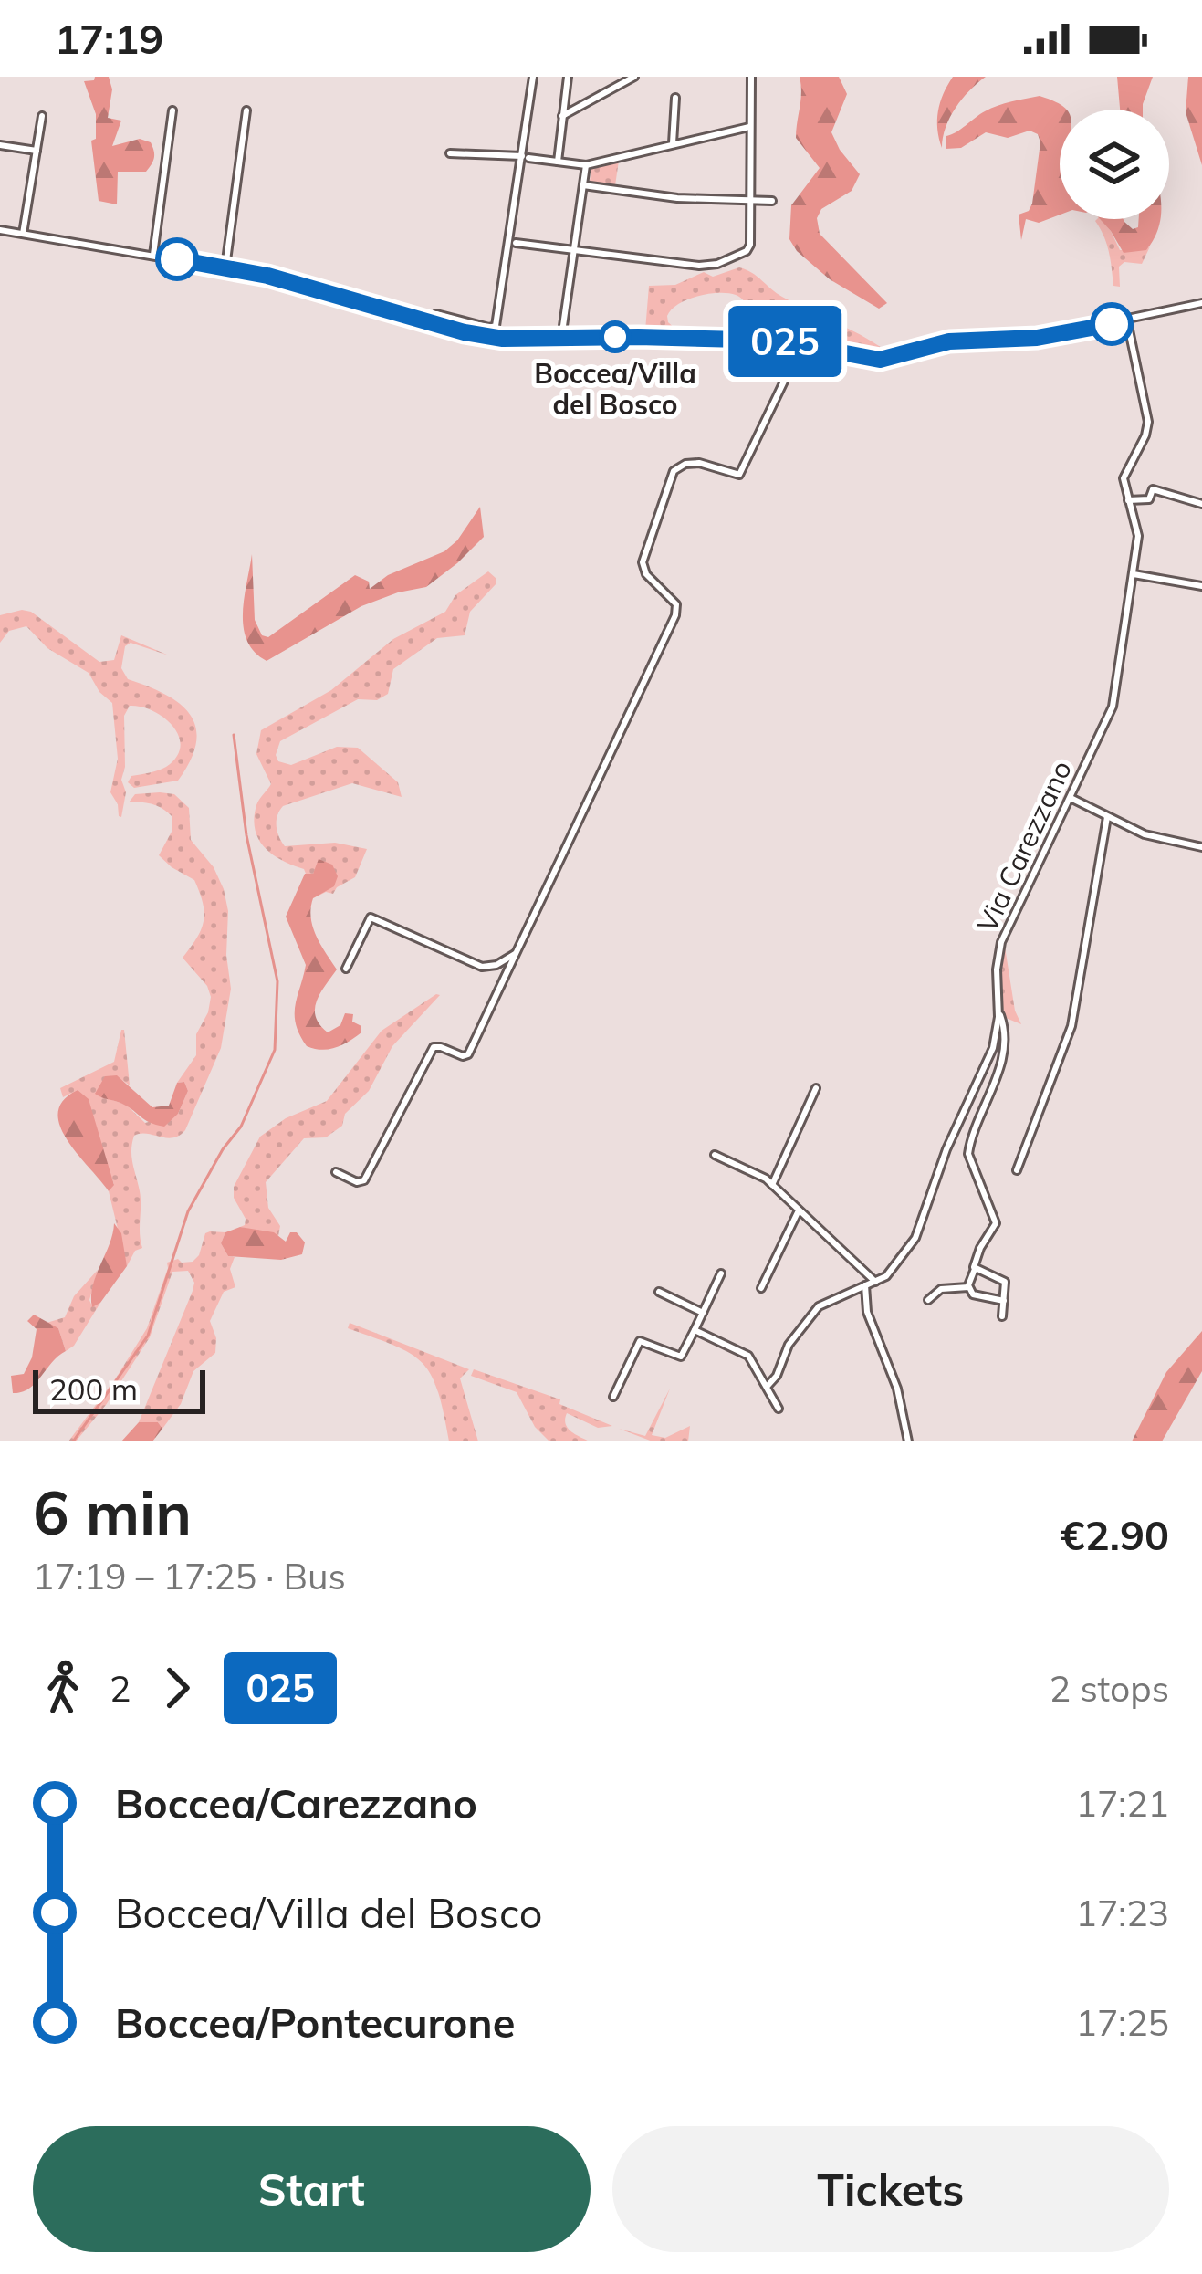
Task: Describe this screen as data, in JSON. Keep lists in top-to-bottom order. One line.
{"streets":{"street":["Via Carezzano"]},"places":["Boccea/Villa del Bosco"],"lines":["bus line 025"],"scale_bar":"200 m","page":{"status":"17:19","on_map":"025","scale":"200 m","heading":["6 min","17:19 – 17:25 · Bus","€2.90"],"legs":["2","025","2 stops"],"list":[{"name":"Boccea/Carezzano","value":"17:21"},{"name":"Boccea/Villa del Bosco","value":"17:23"},{"name":"Boccea/Pontecurone","value":"17:25"}],"buttons":["Start","Tickets"]}}
